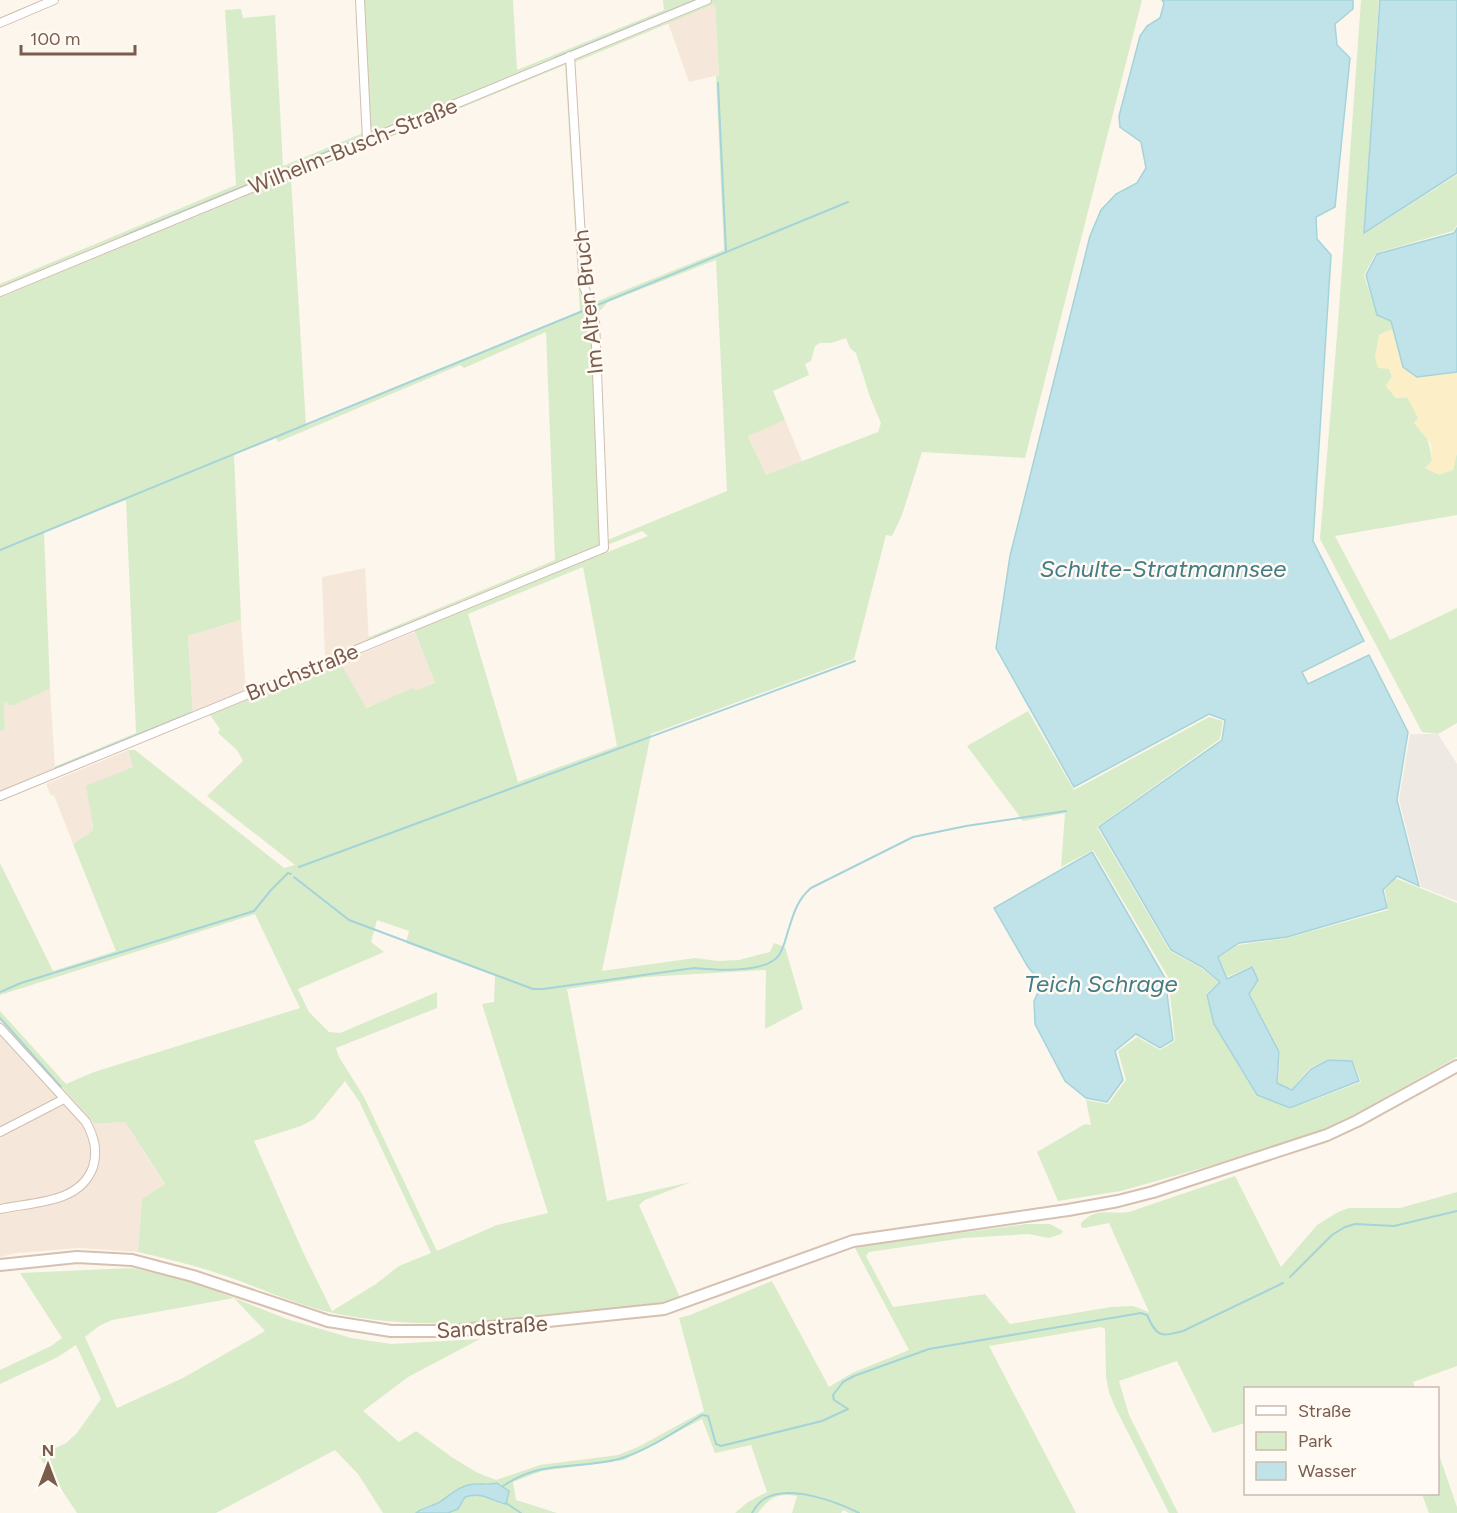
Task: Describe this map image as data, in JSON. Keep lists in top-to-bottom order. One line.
{"streets":{"main road":["Sandstraße"],"street":["Wilhelm-Busch-Straße","Im Alten Bruch","Bruchstraße"]},"crossings":[["Wilhelm-Busch-Straße","Im Alten Bruch"],["Im Alten Bruch","Bruchstraße"]],"water":["Schulte-Stratmannsee","Teich Schrage"],"legend":["Straße","Park","Wasser"],"scale_bar":"100 m","north":"top"}
